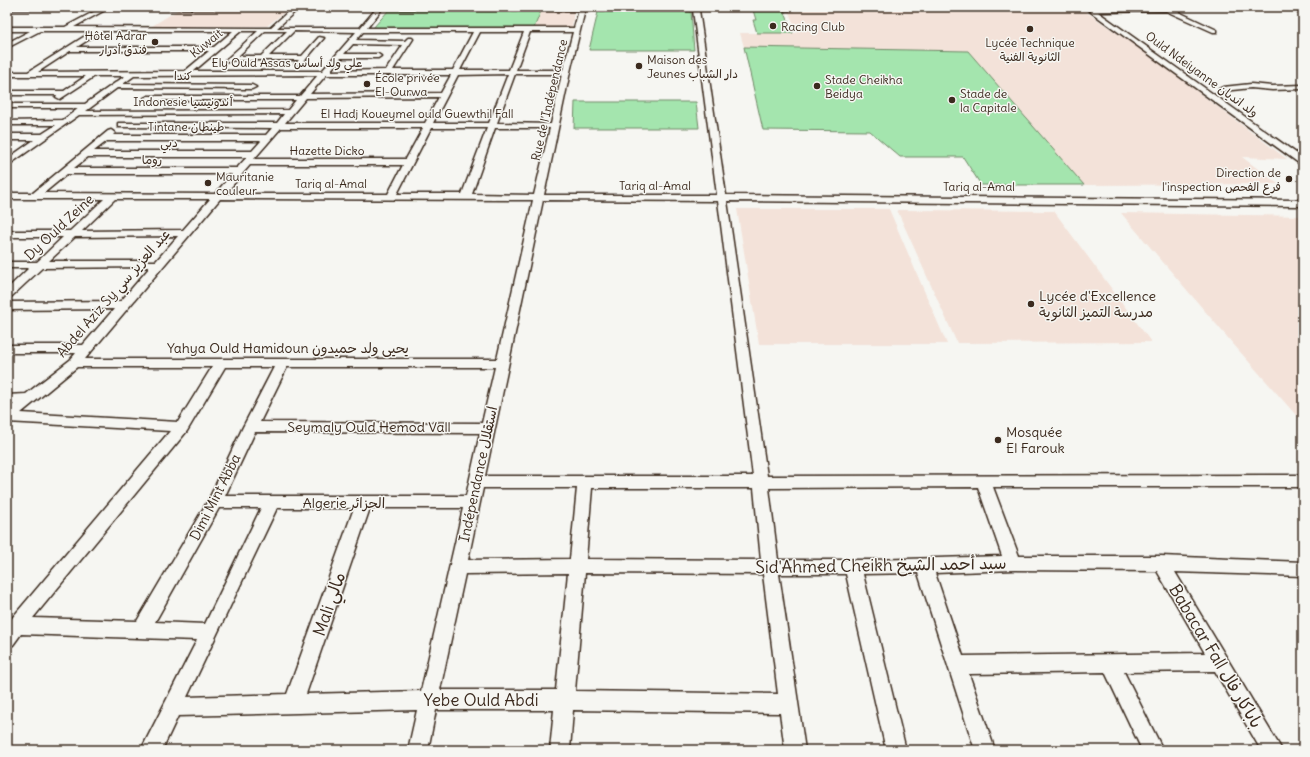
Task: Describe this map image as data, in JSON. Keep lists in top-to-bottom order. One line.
{"streets":{"street":["Kuwait","Ely Ould Assas علي ولد أساس","Ould Ndeiyanne ولد انديان","كندا","Rue de l'Indépendance","Indonesie أندونيسيا","El Hadj Koueymel ould Guewthil Fall","Tintane طينطان","دبي","Hazette Dicko","روما","Tariq al-Amal","Dy Ould Zeine","Abdel Aziz Sy عبد العزيز سي","Yahya Ould Hamidoun يحيى ولد حميدون","Seymaly Ould Hemod Vall","Indépendance استقلال","Dimi Mint Abba","Algerie الجزائر","Sid'Ahmed Cheikh سيد أحمد الشيخ","Mali مالي","Babacar Fall باباكار فال","Yebe Ould Abdi"]},"crossings":[["Kuwait","Ely Ould Assas علي ولد أساس"],["Ely Ould Assas علي ولد أساس","Rue de l'Indépendance"],["Ely Ould Assas علي ولد أساس","Abdel Aziz Sy عبد العزيز سي"],["Rue de l'Indépendance","El Hadj Koueymel ould Guewthil Fall"],["Rue de l'Indépendance","Tariq al-Amal"],["Rue de l'Indépendance","Indépendance استقلال"],["Indonesie أندونيسيا","Abdel Aziz Sy عبد العزيز سي"],["El Hadj Koueymel ould Guewthil Fall","Abdel Aziz Sy عبد العزيز سي"],["Tintane طينطان","Abdel Aziz Sy عبد العزيز سي"],["دبي","Abdel Aziz Sy عبد العزيز سي"],["Hazette Dicko","Abdel Aziz Sy عبد العزيز سي"],["روما","Abdel Aziz Sy عبد العزيز سي"],["Tariq al-Amal","Dy Ould Zeine"],["Tariq al-Amal","Abdel Aziz Sy عبد العزيز سي"],["Tariq al-Amal","Indépendance استقلال"],["Abdel Aziz Sy عبد العزيز سي","Yahya Ould Hamidoun يحيى ولد حميدون"],["Yahya Ould Hamidoun يحيى ولد حميدون","Indépendance استقلال"],["Yahya Ould Hamidoun يحيى ولد حميدون","Dimi Mint Abba"],["Seymaly Ould Hemod Vall","Indépendance استقلال"],["Seymaly Ould Hemod Vall","Dimi Mint Abba"],["Indépendance استقلال","Algerie الجزائر"],["Indépendance استقلال","Sid'Ahmed Cheikh سيد أحمد الشيخ"],["Indépendance استقلال","Yebe Ould Abdi"],["Dimi Mint Abba","Algerie الجزائر"],["Algerie الجزائر","Mali مالي"],["Sid'Ahmed Cheikh سيد أحمد الشيخ","Babacar Fall باباكار فال"],["Mali مالي","Yebe Ould Abdi"]],"places":["Racing Club","Lycée Technique الثانوية الفنية","Hôtel Adrar فندق أدرار","Maison des Jeunes دار الشباب","École privée El-Ourwa","Stade Cheikha Beidya","Stade de la Capitale","Direction de l'inspection فرع الفحص","Mauritanie couleur","Lycée d'Excellence مدرسة التميز الثانوية","Mosquée El Farouk"]}
